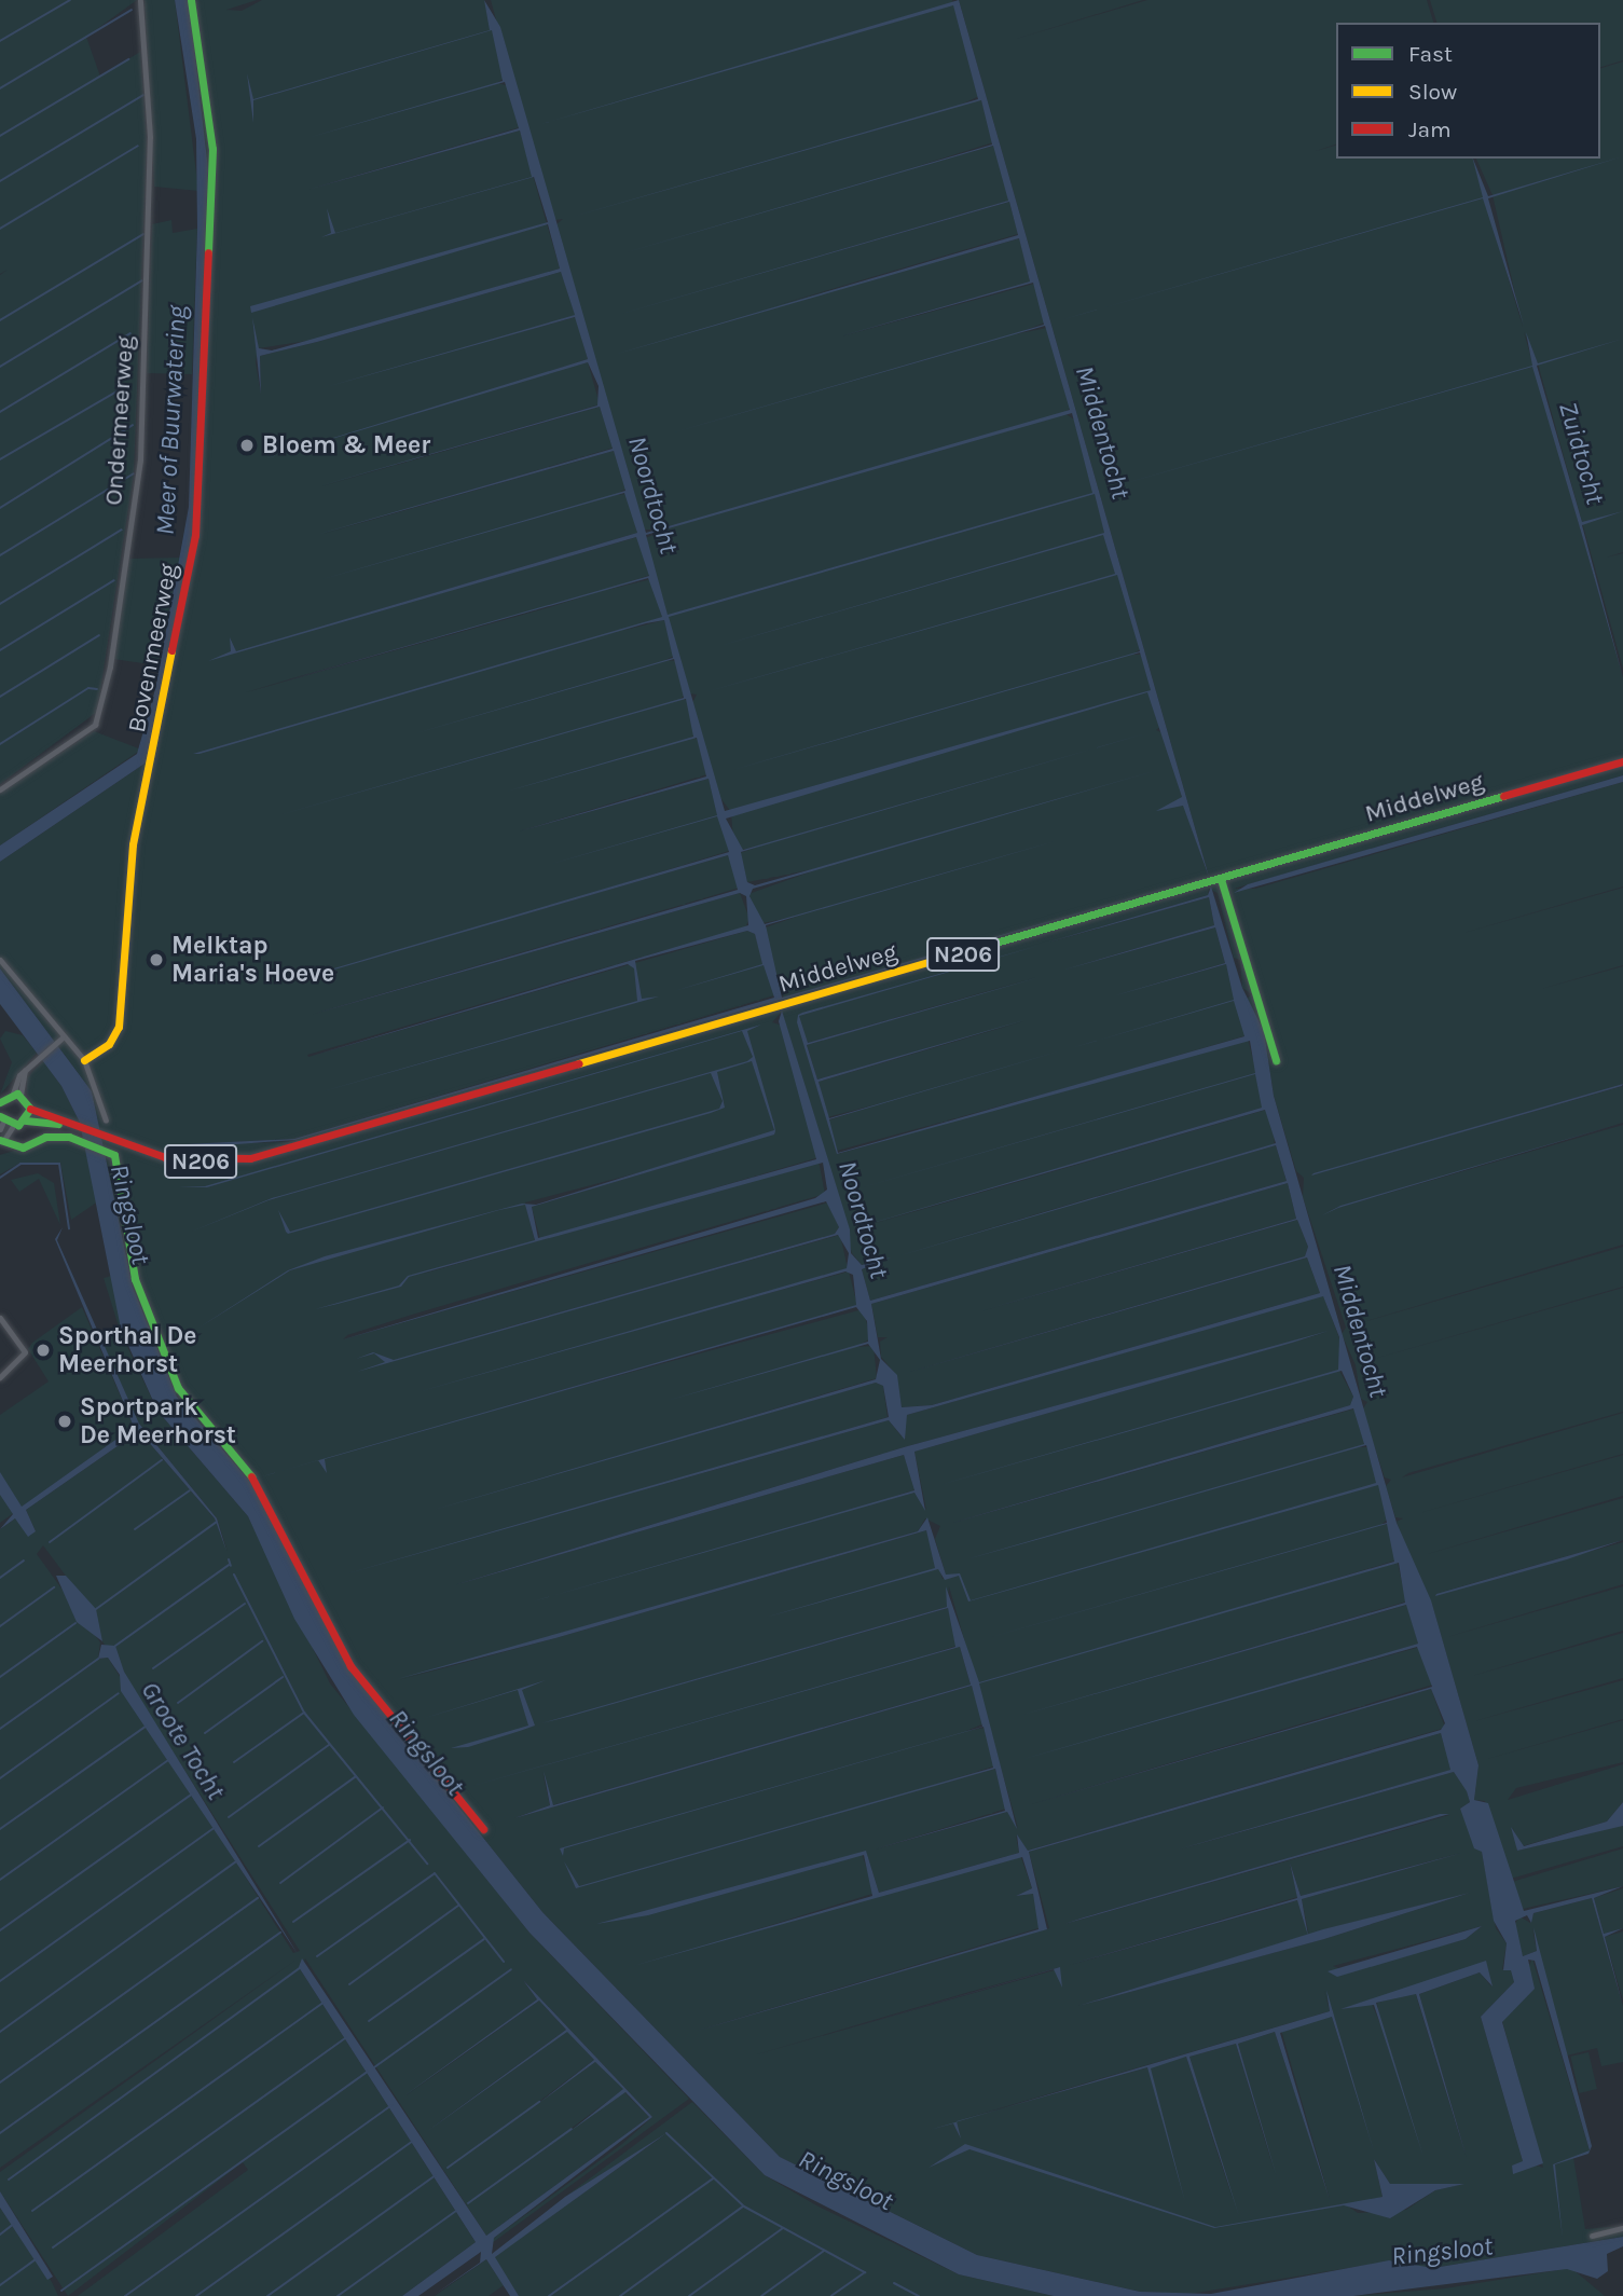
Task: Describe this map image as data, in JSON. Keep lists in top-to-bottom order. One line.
{"streets":{"street":["Ondermeerweg","Bovenmeerweg","Middelweg","N206"]},"crossings":[["Middelweg","N206"]],"water":["Meer of Buurwatering","Middentocht","Zuidtocht","Noordtocht","Ringsloot","Groote Tocht"],"places":["Bloem & Meer","Melktap Maria's Hoeve","Sporthal De Meerhorst","Sportpark De Meerhorst"],"legend":["Fast","Slow","Jam"]}
